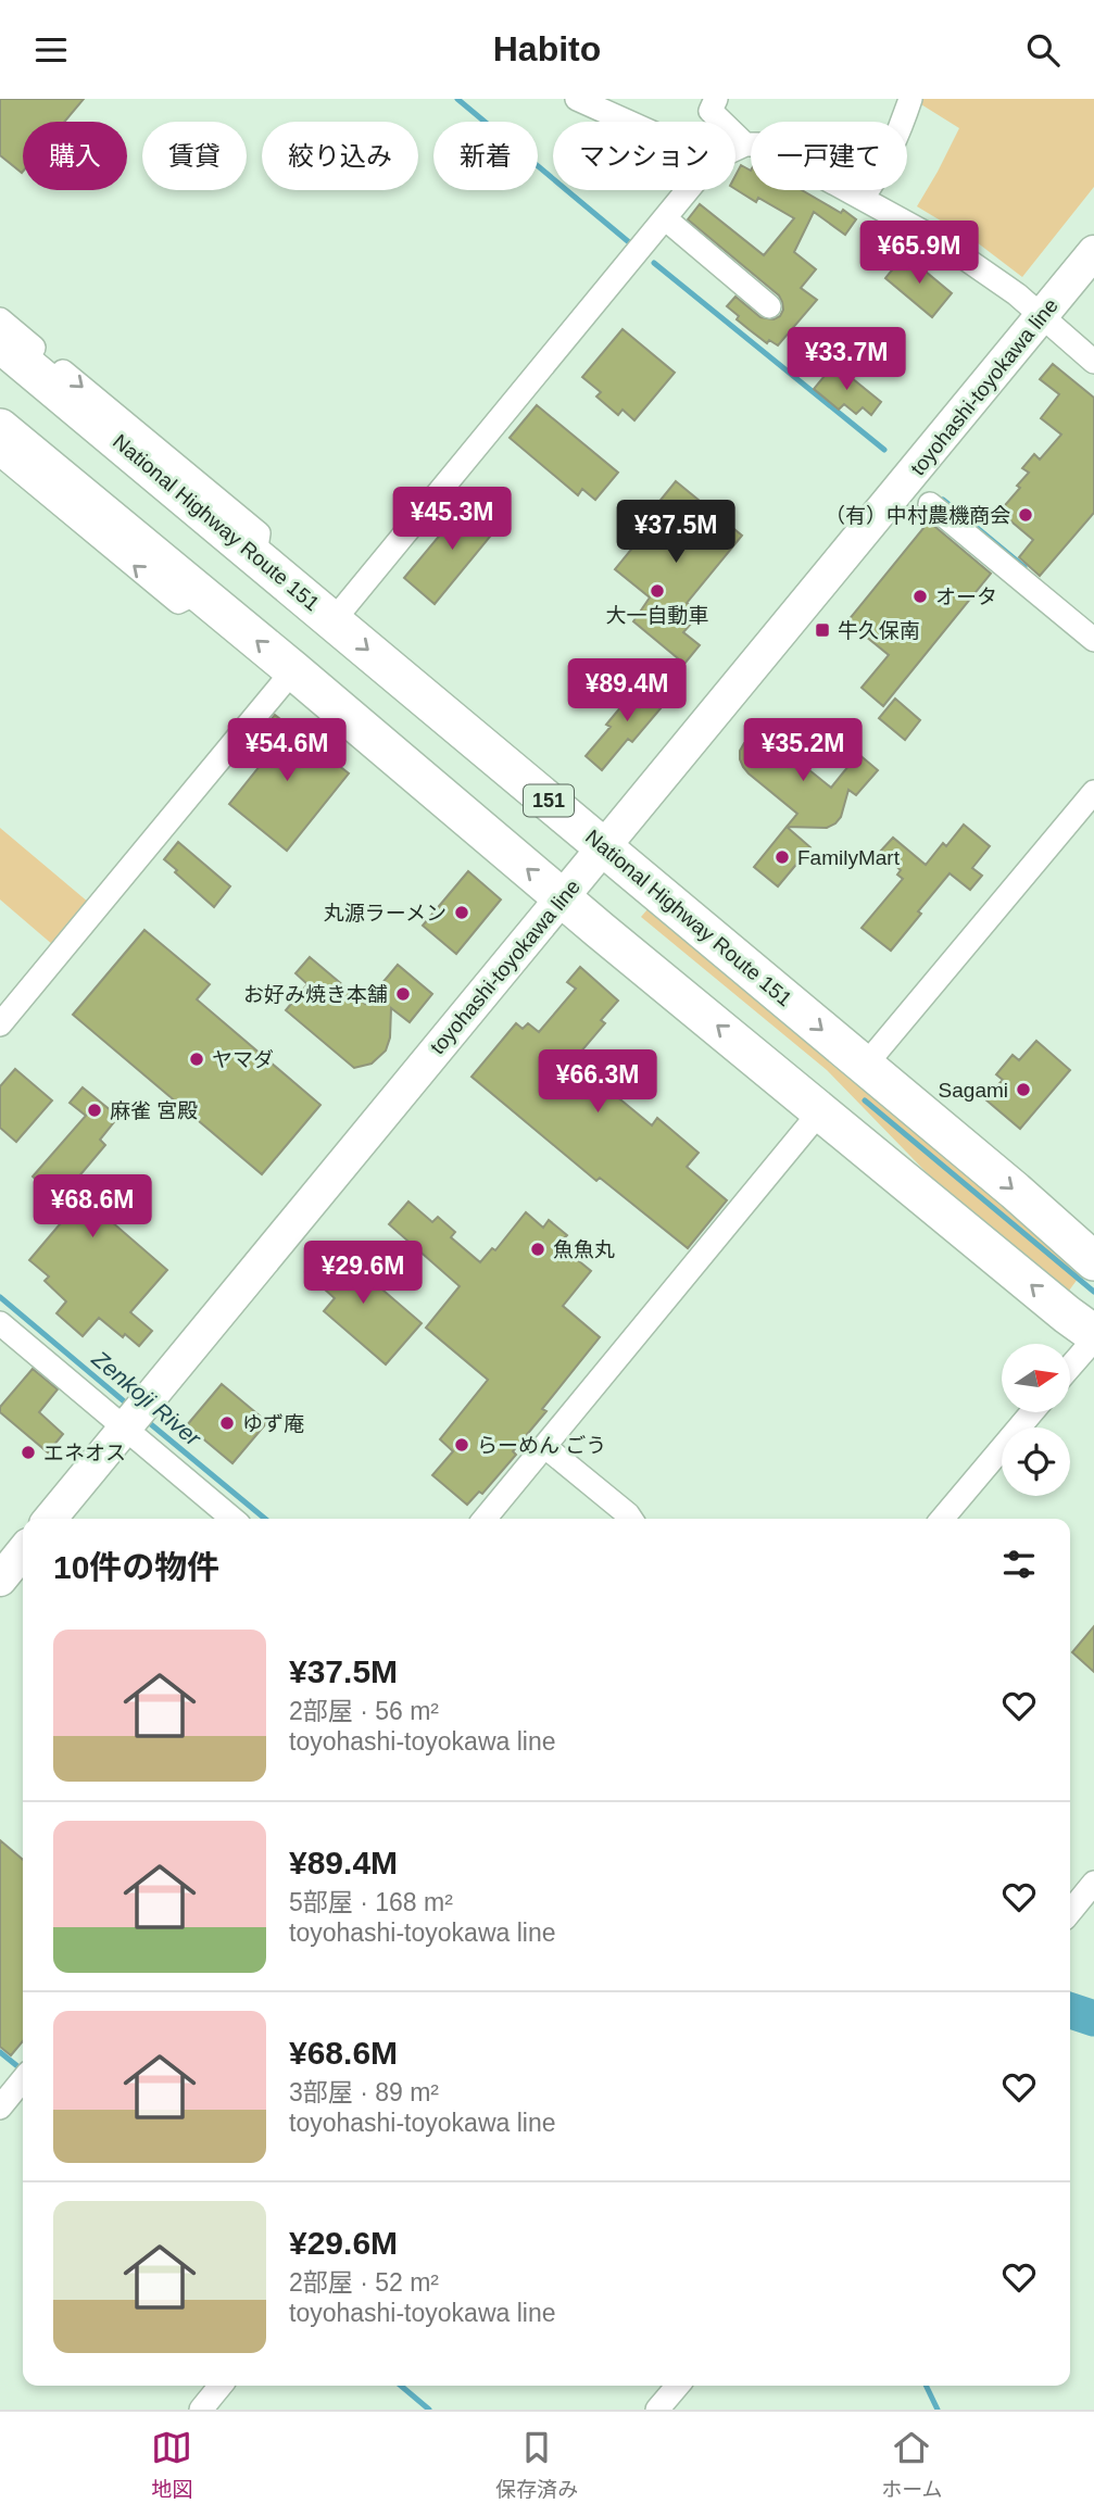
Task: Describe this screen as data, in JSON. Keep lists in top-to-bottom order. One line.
{"streets":{"highway":["National Highway Route 151","151"],"main road":["toyohashi-toyokawa line"]},"crossings":[["toyohashi-toyokawa line","National Highway Route 151"]],"water":["Zenkoji River"],"places":{"other":["（有）中村農機商会","大一自動車","オータ","FamilyMart","丸源ラーメン","お好み焼き本舗","ヤマダ","Sagami","麻雀 宮殿","魚魚丸","ゆず庵","らーめん ごう","エネオス"],"transit":["牛久保南"]},"north":"right","page":{"header":"Habito","chip":["購入","賃貸","絞り込み","新着","マンション","一戸建て"],"price":["¥65.9M","¥33.7M","¥45.3M","¥37.5M","¥89.4M","¥54.6M","¥35.2M","¥66.3M","¥68.6M","¥29.6M"],"heading":"10件の物件","list":[{"name":"¥37.5M","note":"2部屋 · 56 m² · toyohashi-toyokawa line"},{"name":"¥89.4M","note":"5部屋 · 168 m² · toyohashi-toyokawa line"},{"name":"¥68.6M","note":"3部屋 · 89 m² · toyohashi-toyokawa line"},{"name":"¥29.6M","note":"2部屋 · 52 m² · toyohashi-toyokawa line"}],"tabs":["地図","保存済み","ホーム"]}}
